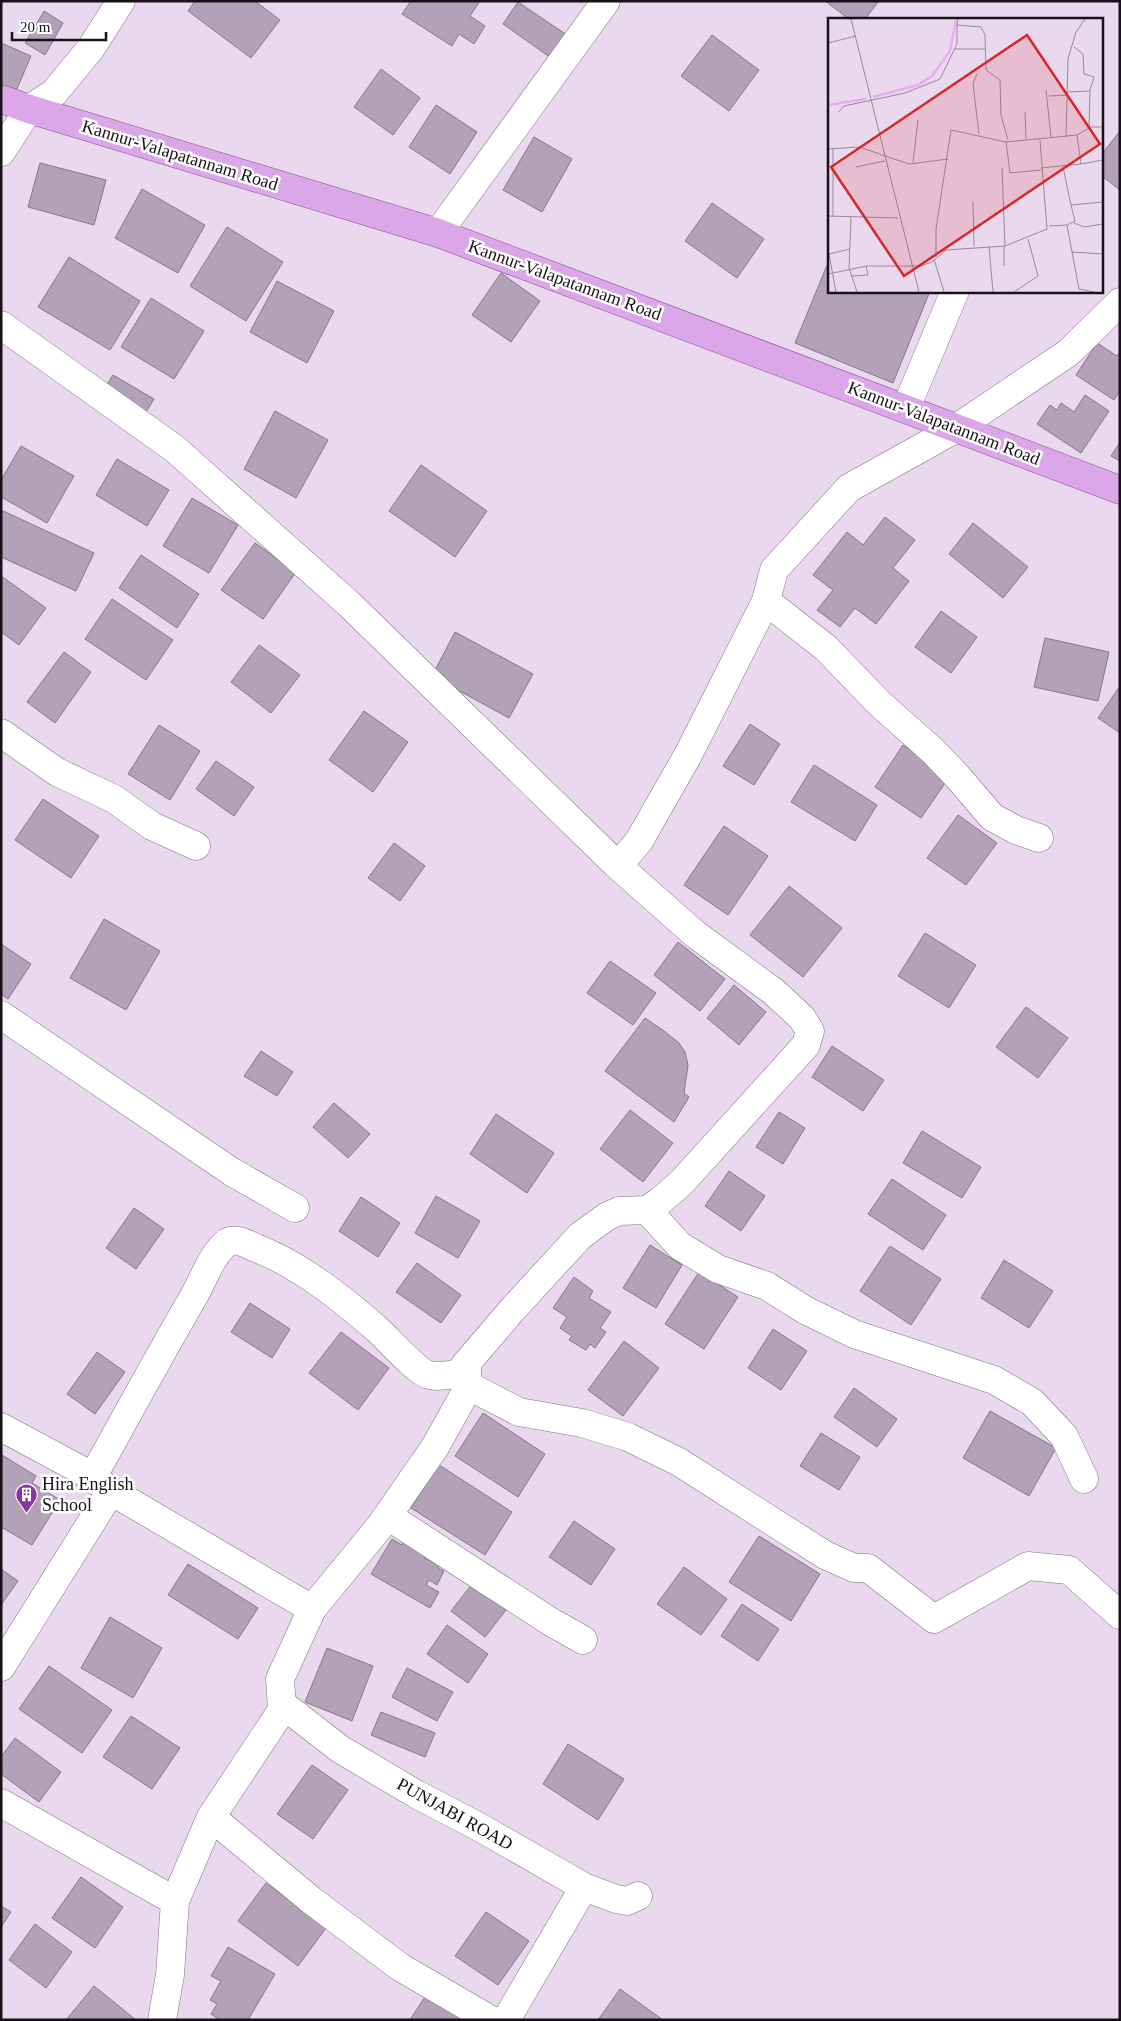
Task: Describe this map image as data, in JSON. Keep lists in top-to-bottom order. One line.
{"streets":{"main road":["Kannur-Valapatannam Road"],"street":["PUNJABI ROAD"]},"places":{"building":["Hira English School"]},"scale_bar":"20 m"}
